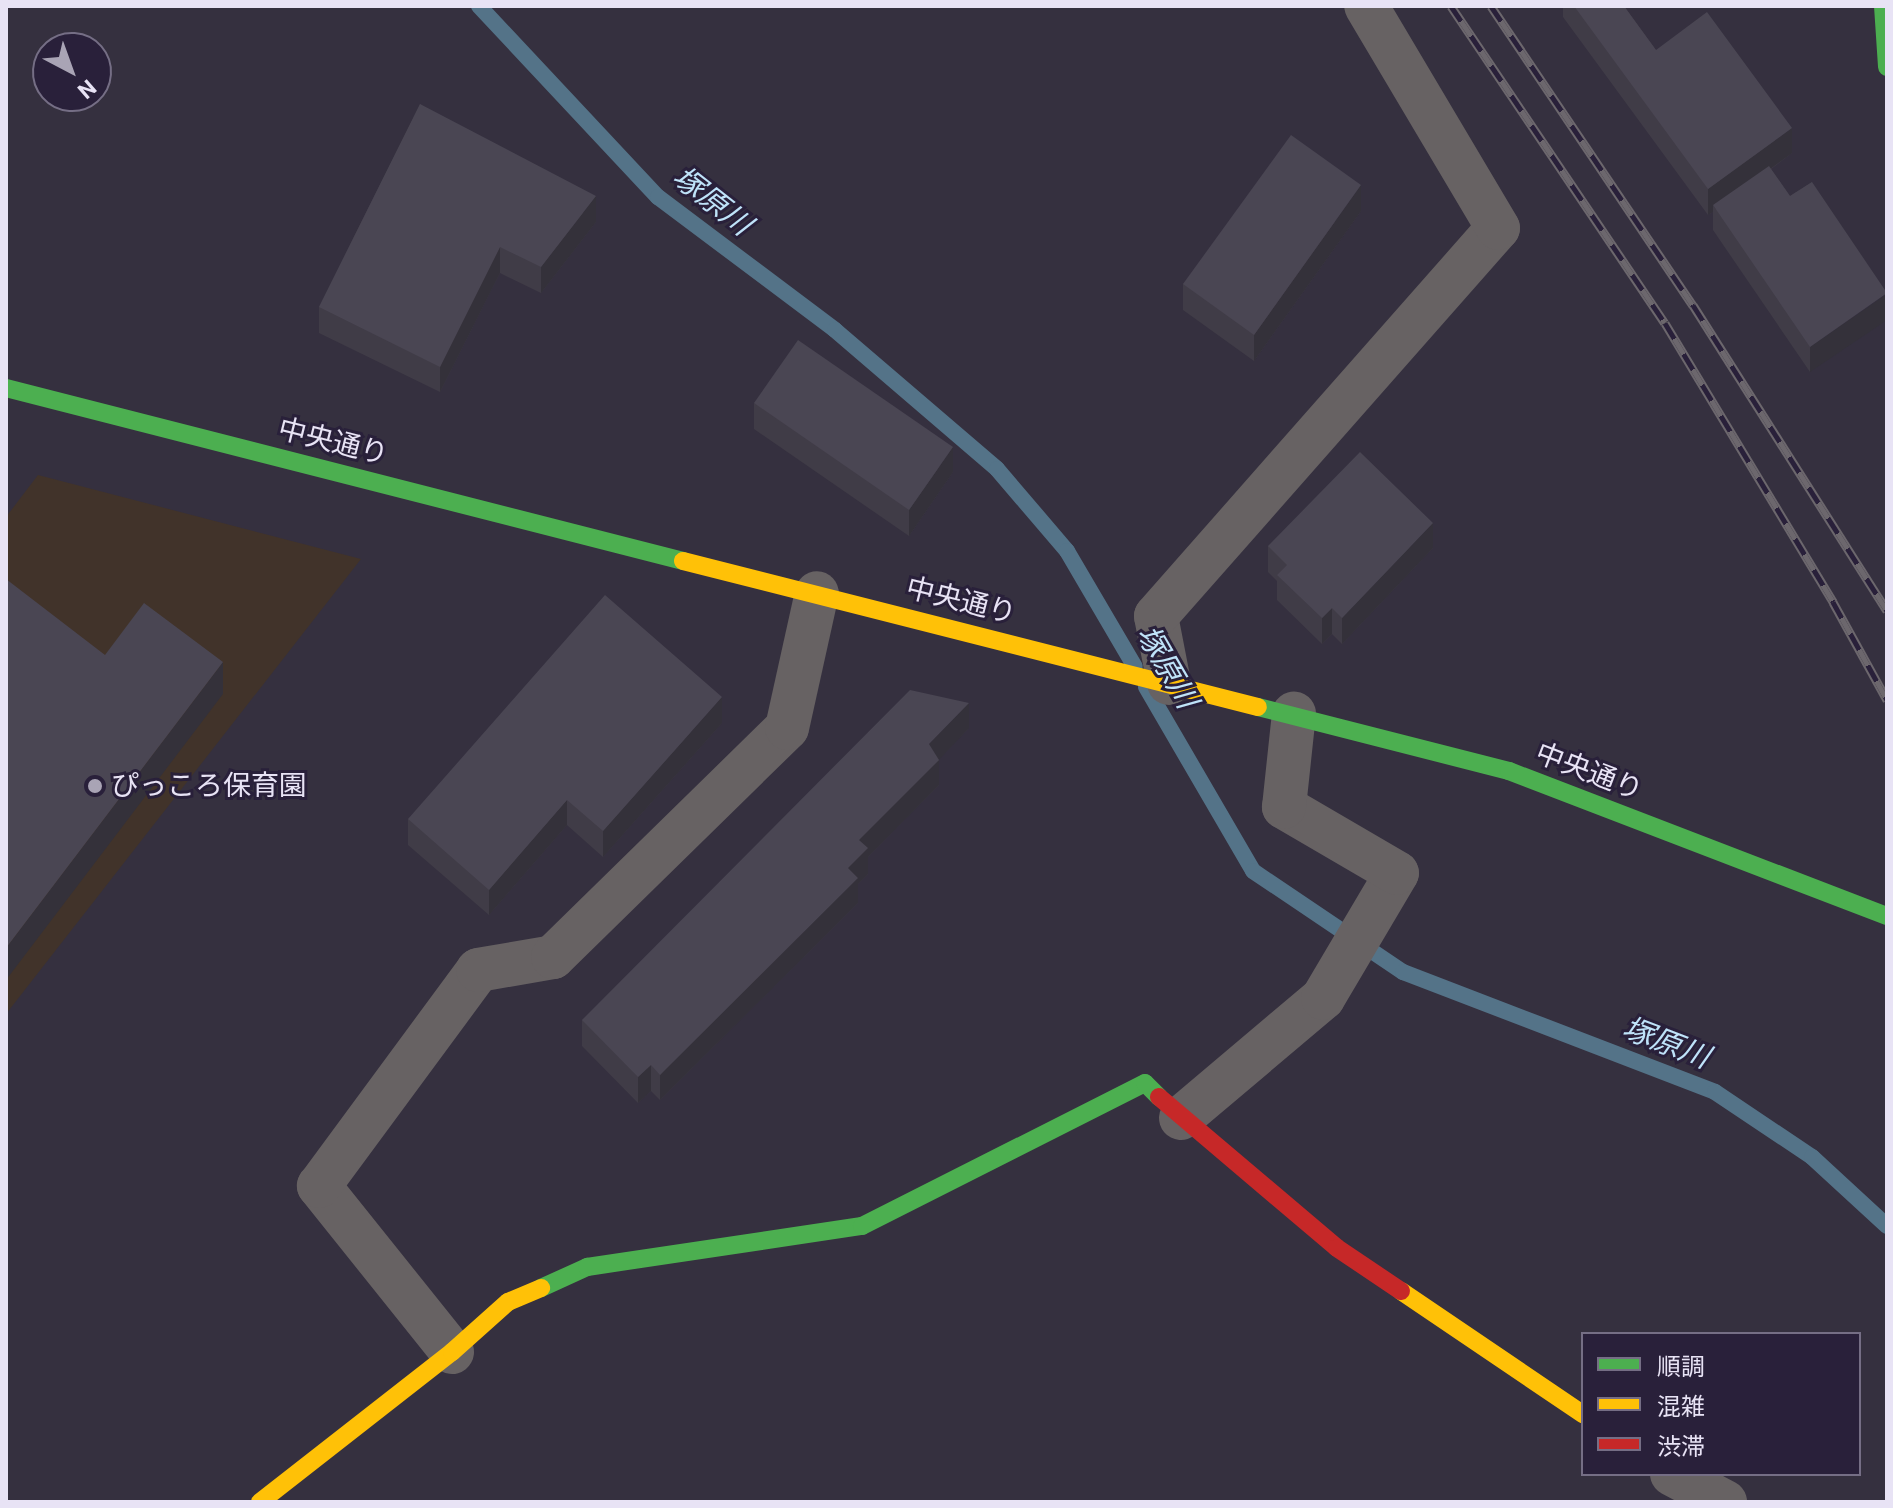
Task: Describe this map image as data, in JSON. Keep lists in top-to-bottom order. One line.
{"streets":{"street":["中央通り"]},"water":["塚原川"],"places":["ぴっころ保育園"],"legend":["順調","混雑","渋滞"],"north":"bottom right"}
